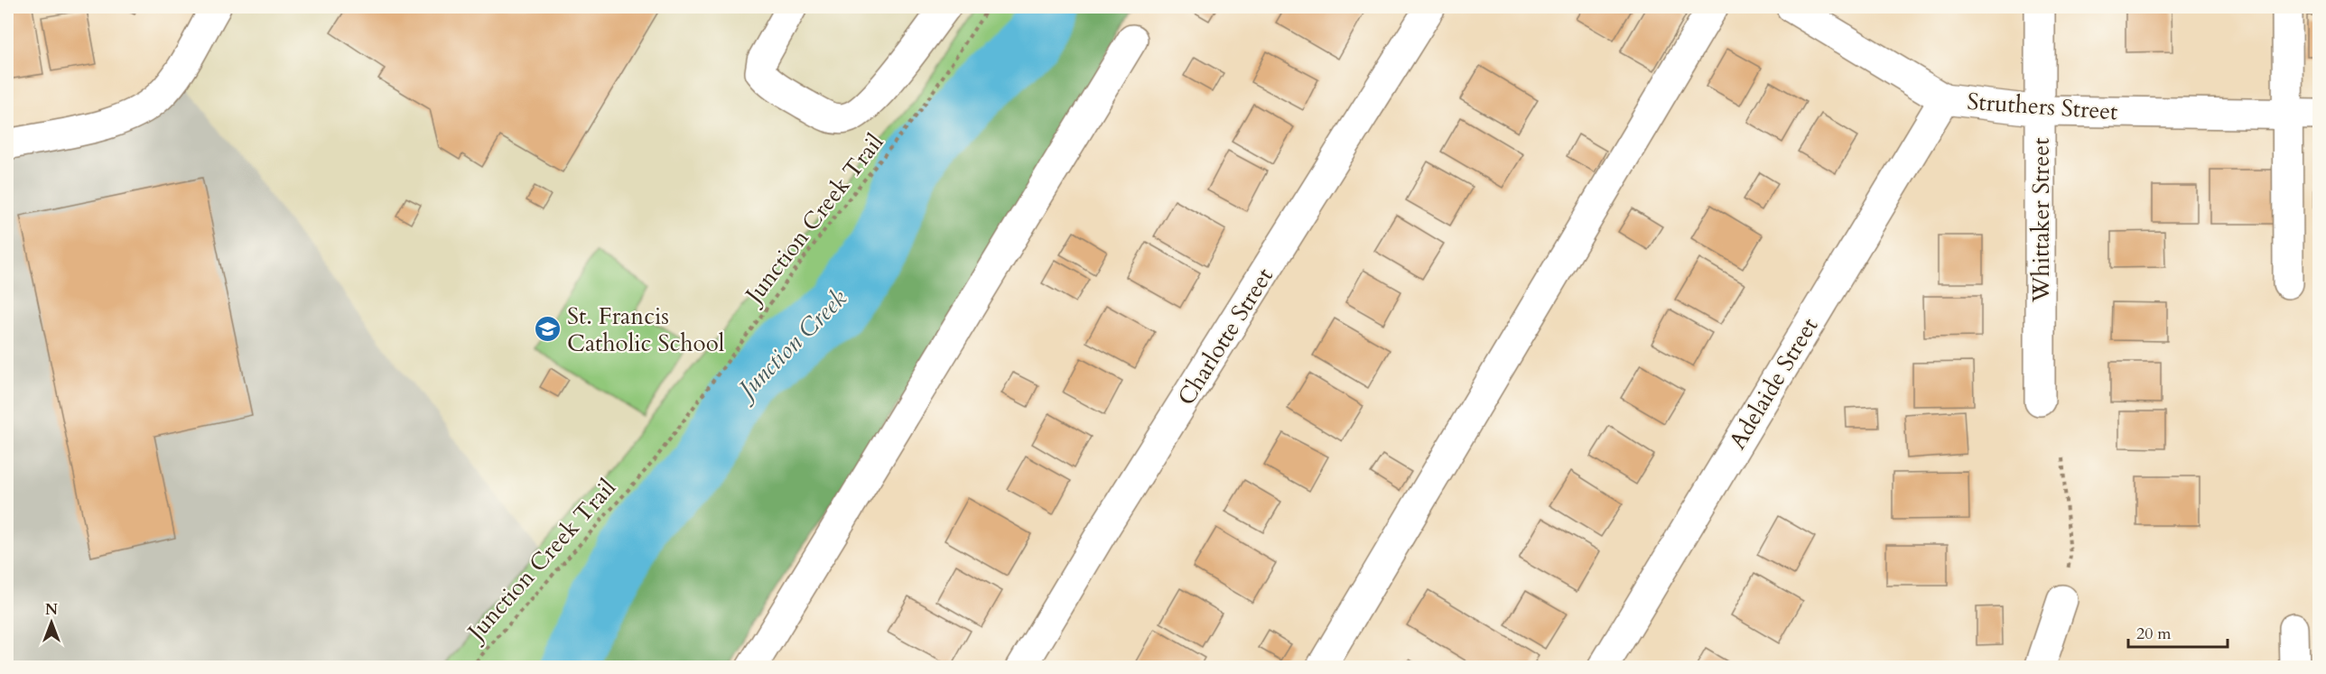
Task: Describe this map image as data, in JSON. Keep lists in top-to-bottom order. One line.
{"streets":{"street":["Struthers Street","Whittaker Street","Charlotte Street","Adelaide Street"],"path":["Junction Creek Trail"]},"crossings":[["Struthers Street","Whittaker Street"],["Struthers Street","Adelaide Street"]],"water":["Junction Creek"],"places":{"school or university":["St. Francis Catholic School"]},"scale_bar":"20 m","north":"top"}
